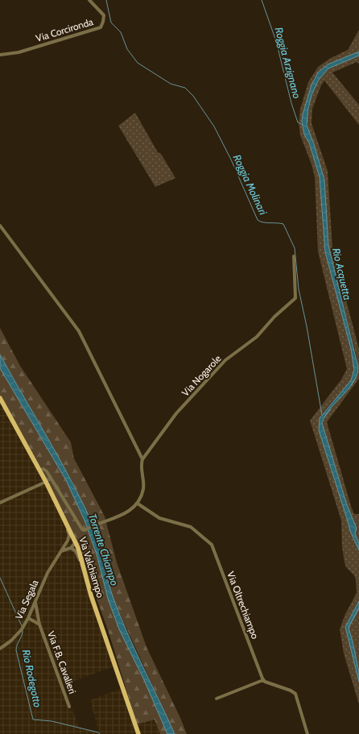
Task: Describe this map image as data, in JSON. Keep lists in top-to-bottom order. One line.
{"streets":{"main road":["Via Valchiampo"],"street":["Via Corcironda","Via Nogarole","Via Segala","Via Oltrechiampo","Via F.B. Cavalieri"]},"crossings":[["Via Segala","Via F.B. Cavalieri"]],"water":["Roggia Arzignano","Roggia Molinari","Rio Acquetta","Torrente Chiampo","Rio Rodegotto"]}
